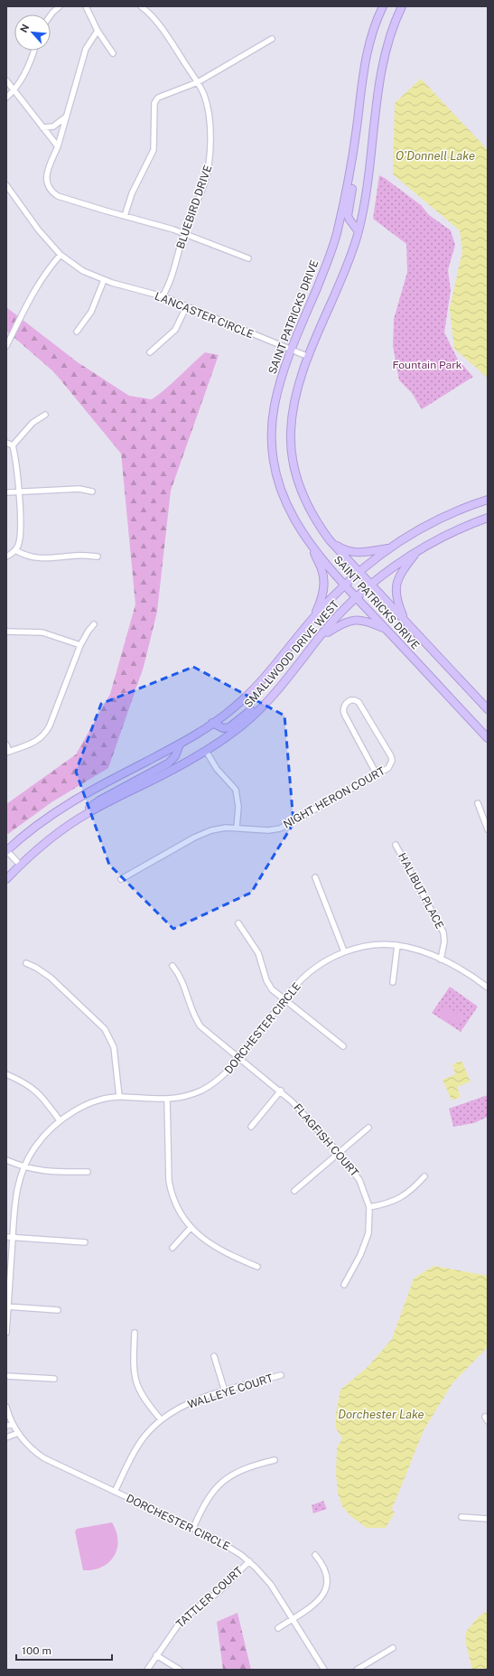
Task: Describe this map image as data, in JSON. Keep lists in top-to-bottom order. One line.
{"streets":{"main road":["SAINT PATRICKS DRIVE","SMALLWOOD DRIVE WEST"],"street":["BLUEBIRD DRIVE","LANCASTER CIRCLE","NIGHT HERON COURT","HALIBUT PLACE","DORCHESTER CIRCLE","FLAGFISH COURT","WALLEYE COURT","TATTLER COURT"]},"crossings":[["BLUEBIRD DRIVE","LANCASTER CIRCLE"],["LANCASTER CIRCLE","SAINT PATRICKS DRIVE"],["SAINT PATRICKS DRIVE","SMALLWOOD DRIVE WEST"],["HALIBUT PLACE","DORCHESTER CIRCLE"],["DORCHESTER CIRCLE","FLAGFISH COURT"],["DORCHESTER CIRCLE","WALLEYE COURT"],["DORCHESTER CIRCLE","TATTLER COURT"]],"water":["O'Donnell Lake","Dorchester Lake"],"parks":["Fountain Park"],"scale_bar":"100 m","north":"top left"}
